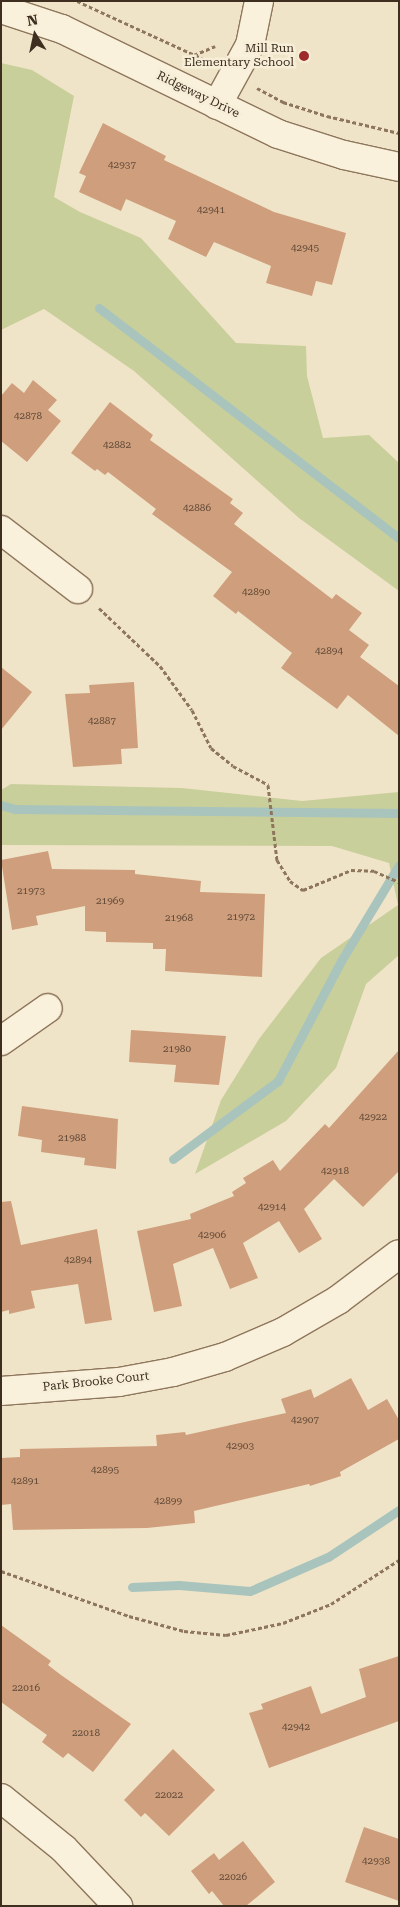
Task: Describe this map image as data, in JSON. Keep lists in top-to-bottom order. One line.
{"streets":{"street":["Ridgeway Drive","Park Brooke Court"]},"places":["Mill Run Elementary School"],"house_numbers":["42937","42941","42945","42878","42882","42886","42890","42894","42887","21973","21969","21972","21968","21980","42922","21988","42918","42914","42906","42894","42907","42903","42895","42891","42899","22016","42942","22018","22022","42938","22026"],"north":"top"}
